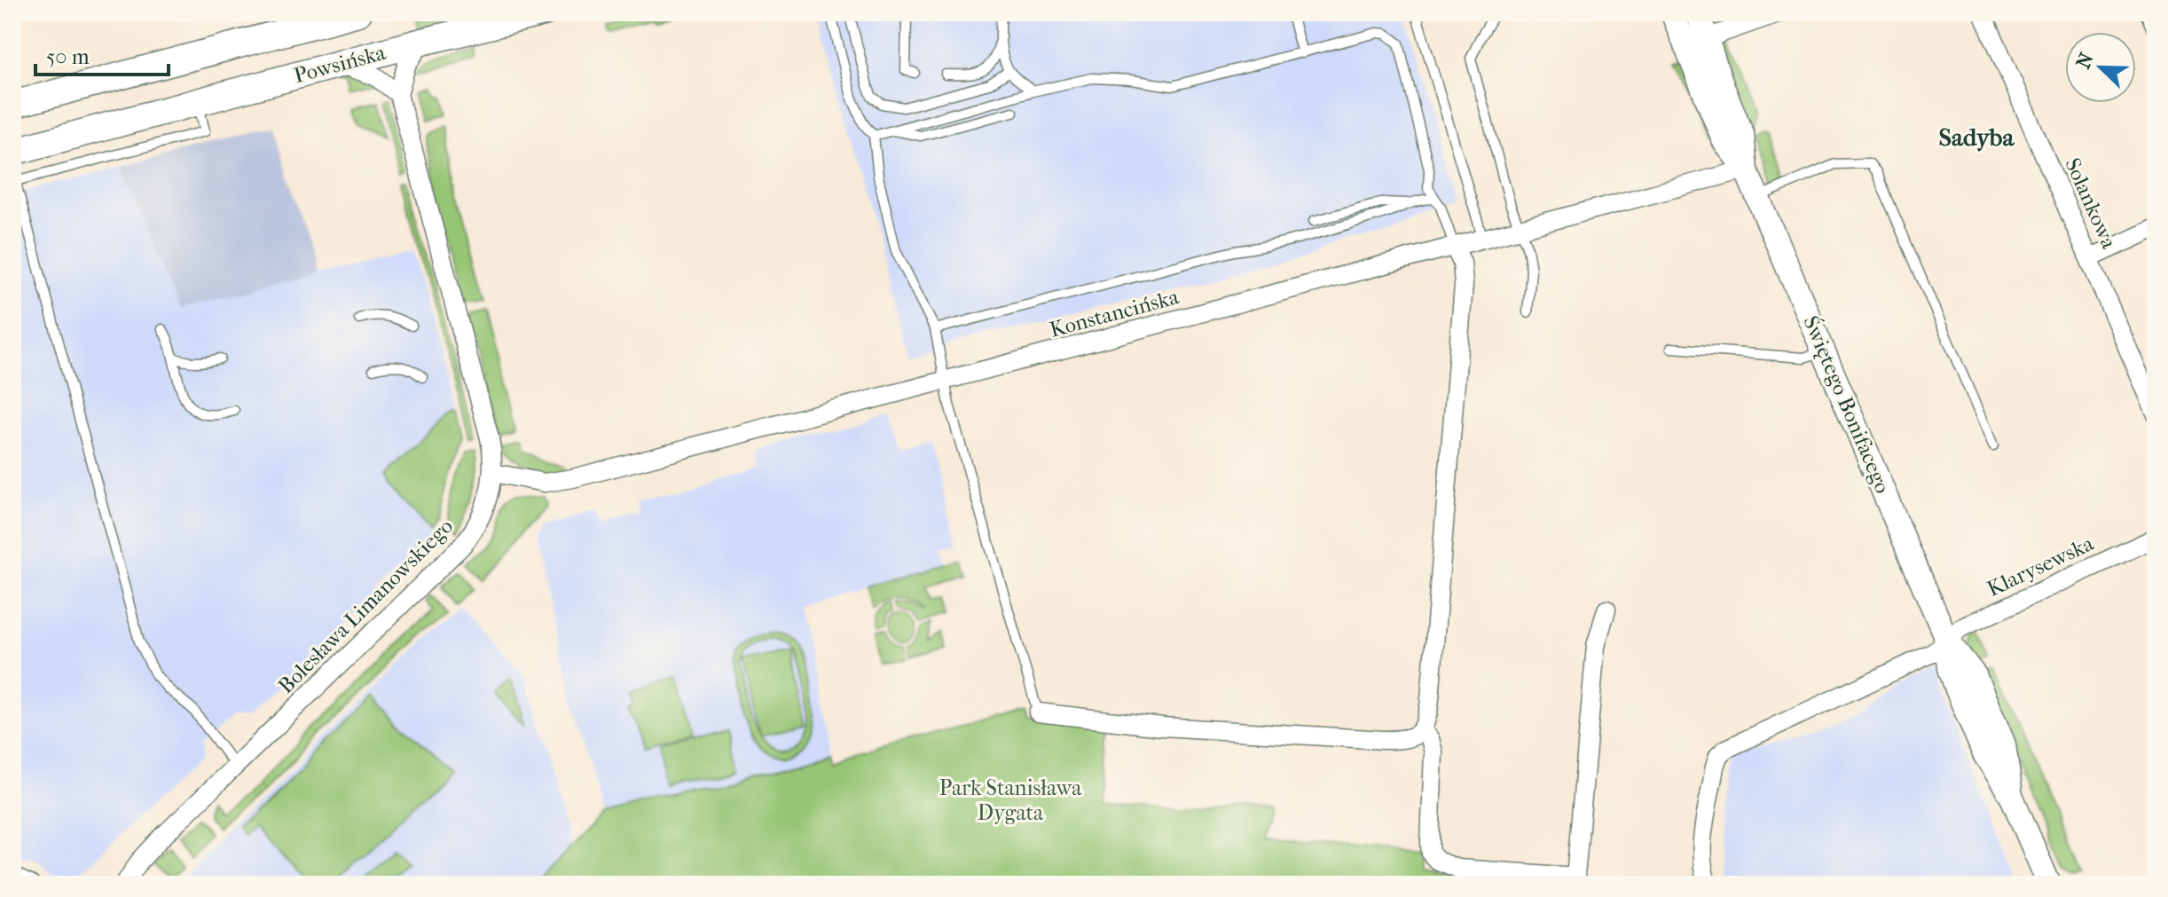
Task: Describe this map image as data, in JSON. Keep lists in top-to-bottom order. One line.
{"streets":{"main road":["Powsińska"],"street":["Solankowa","Konstancińska","Świętego Bonifacego","Klarysewska","Bolesława Limanowskiego"]},"crossings":[["Konstancińska","Świętego Bonifacego"],["Konstancińska","Bolesława Limanowskiego"],["Świętego Bonifacego","Klarysewska"]],"districts":["Sadyba"],"parks":["Park Stanisława Dygata"],"scale_bar":"50 m","north":"top left"}
